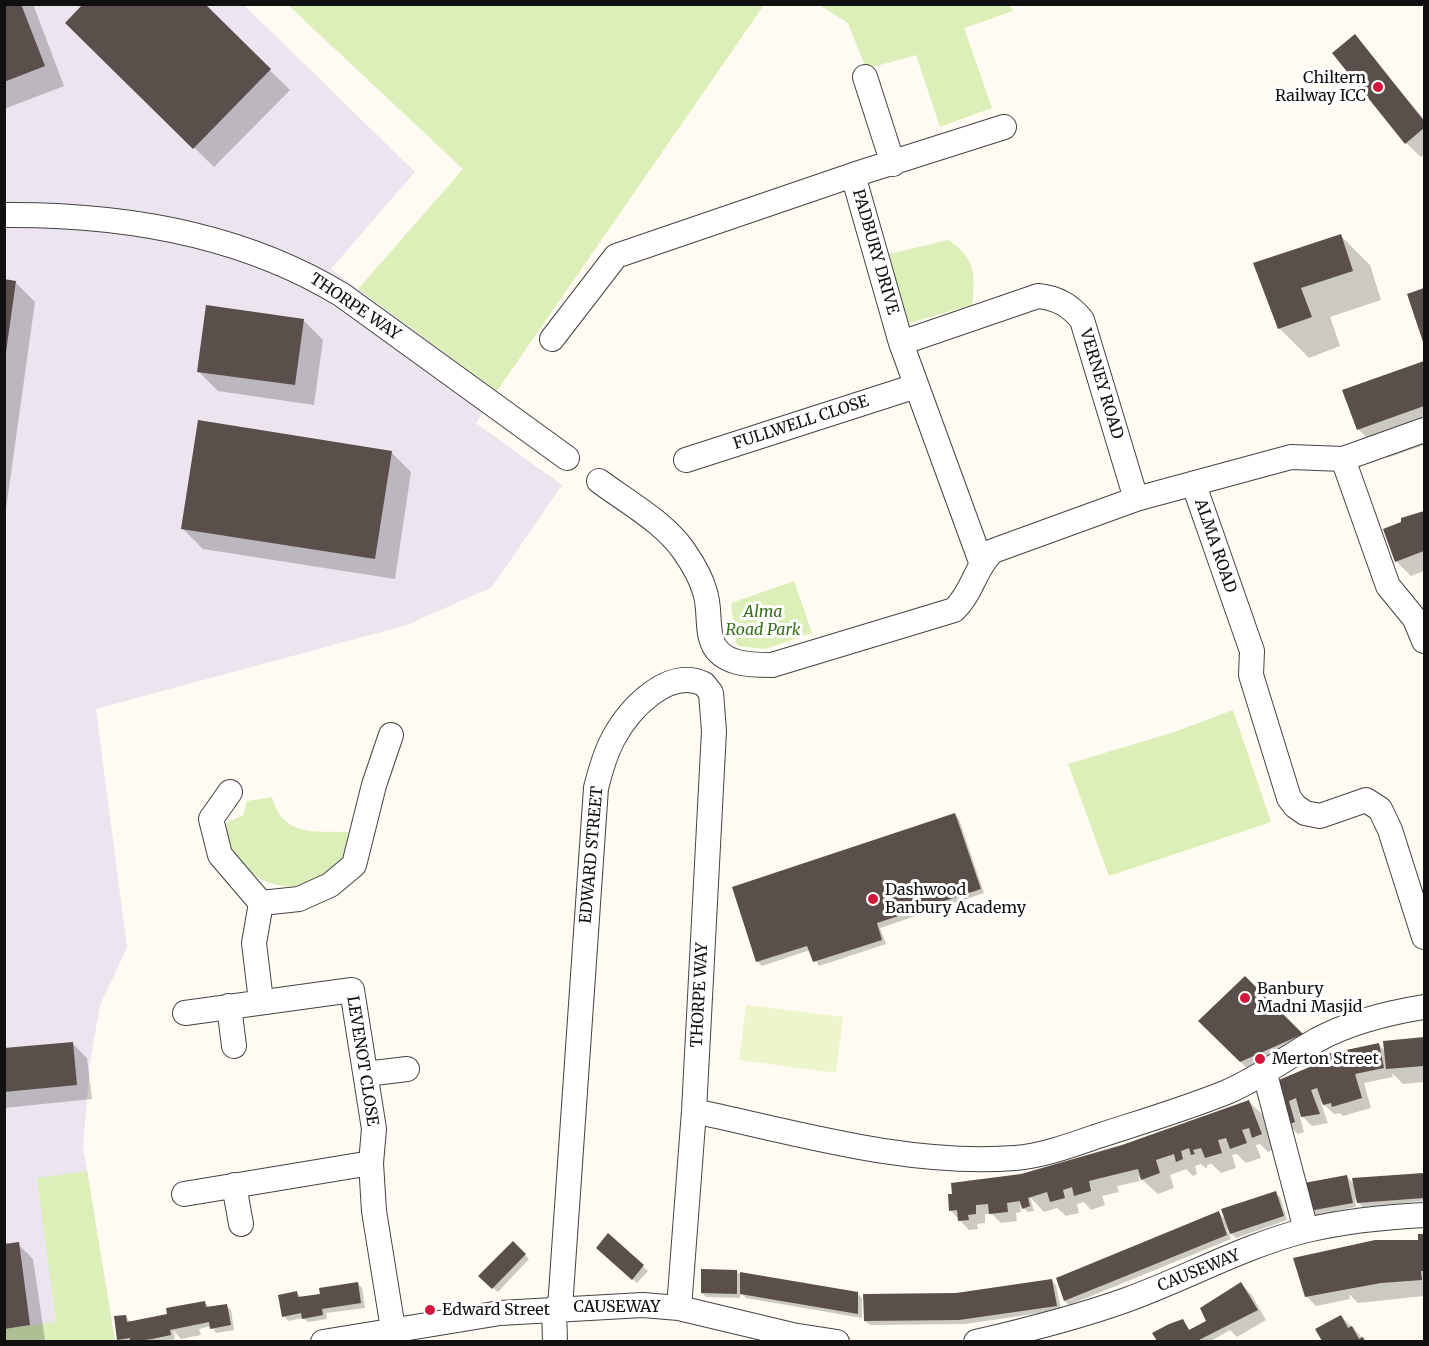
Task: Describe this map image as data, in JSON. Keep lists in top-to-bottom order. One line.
{"streets":{"street":["PADBURY DRIVE","THORPE WAY","VERNEY ROAD","FULLWELL CLOSE","ALMA ROAD","EDWARD STREET","LEVENOT CLOSE","CAUSEWAY"]},"crossings":[["PADBURY DRIVE","VERNEY ROAD"],["PADBURY DRIVE","FULLWELL CLOSE"],["PADBURY DRIVE","ALMA ROAD"],["THORPE WAY","EDWARD STREET"],["THORPE WAY","CAUSEWAY"],["VERNEY ROAD","ALMA ROAD"],["EDWARD STREET","CAUSEWAY"],["LEVENOT CLOSE","CAUSEWAY"]],"parks":["Alma Road Park"],"places":["Chiltern Railway ICC","Dashwood Banbury Academy","Banbury Madni Masjid","Merton Street","Edward Street"]}
